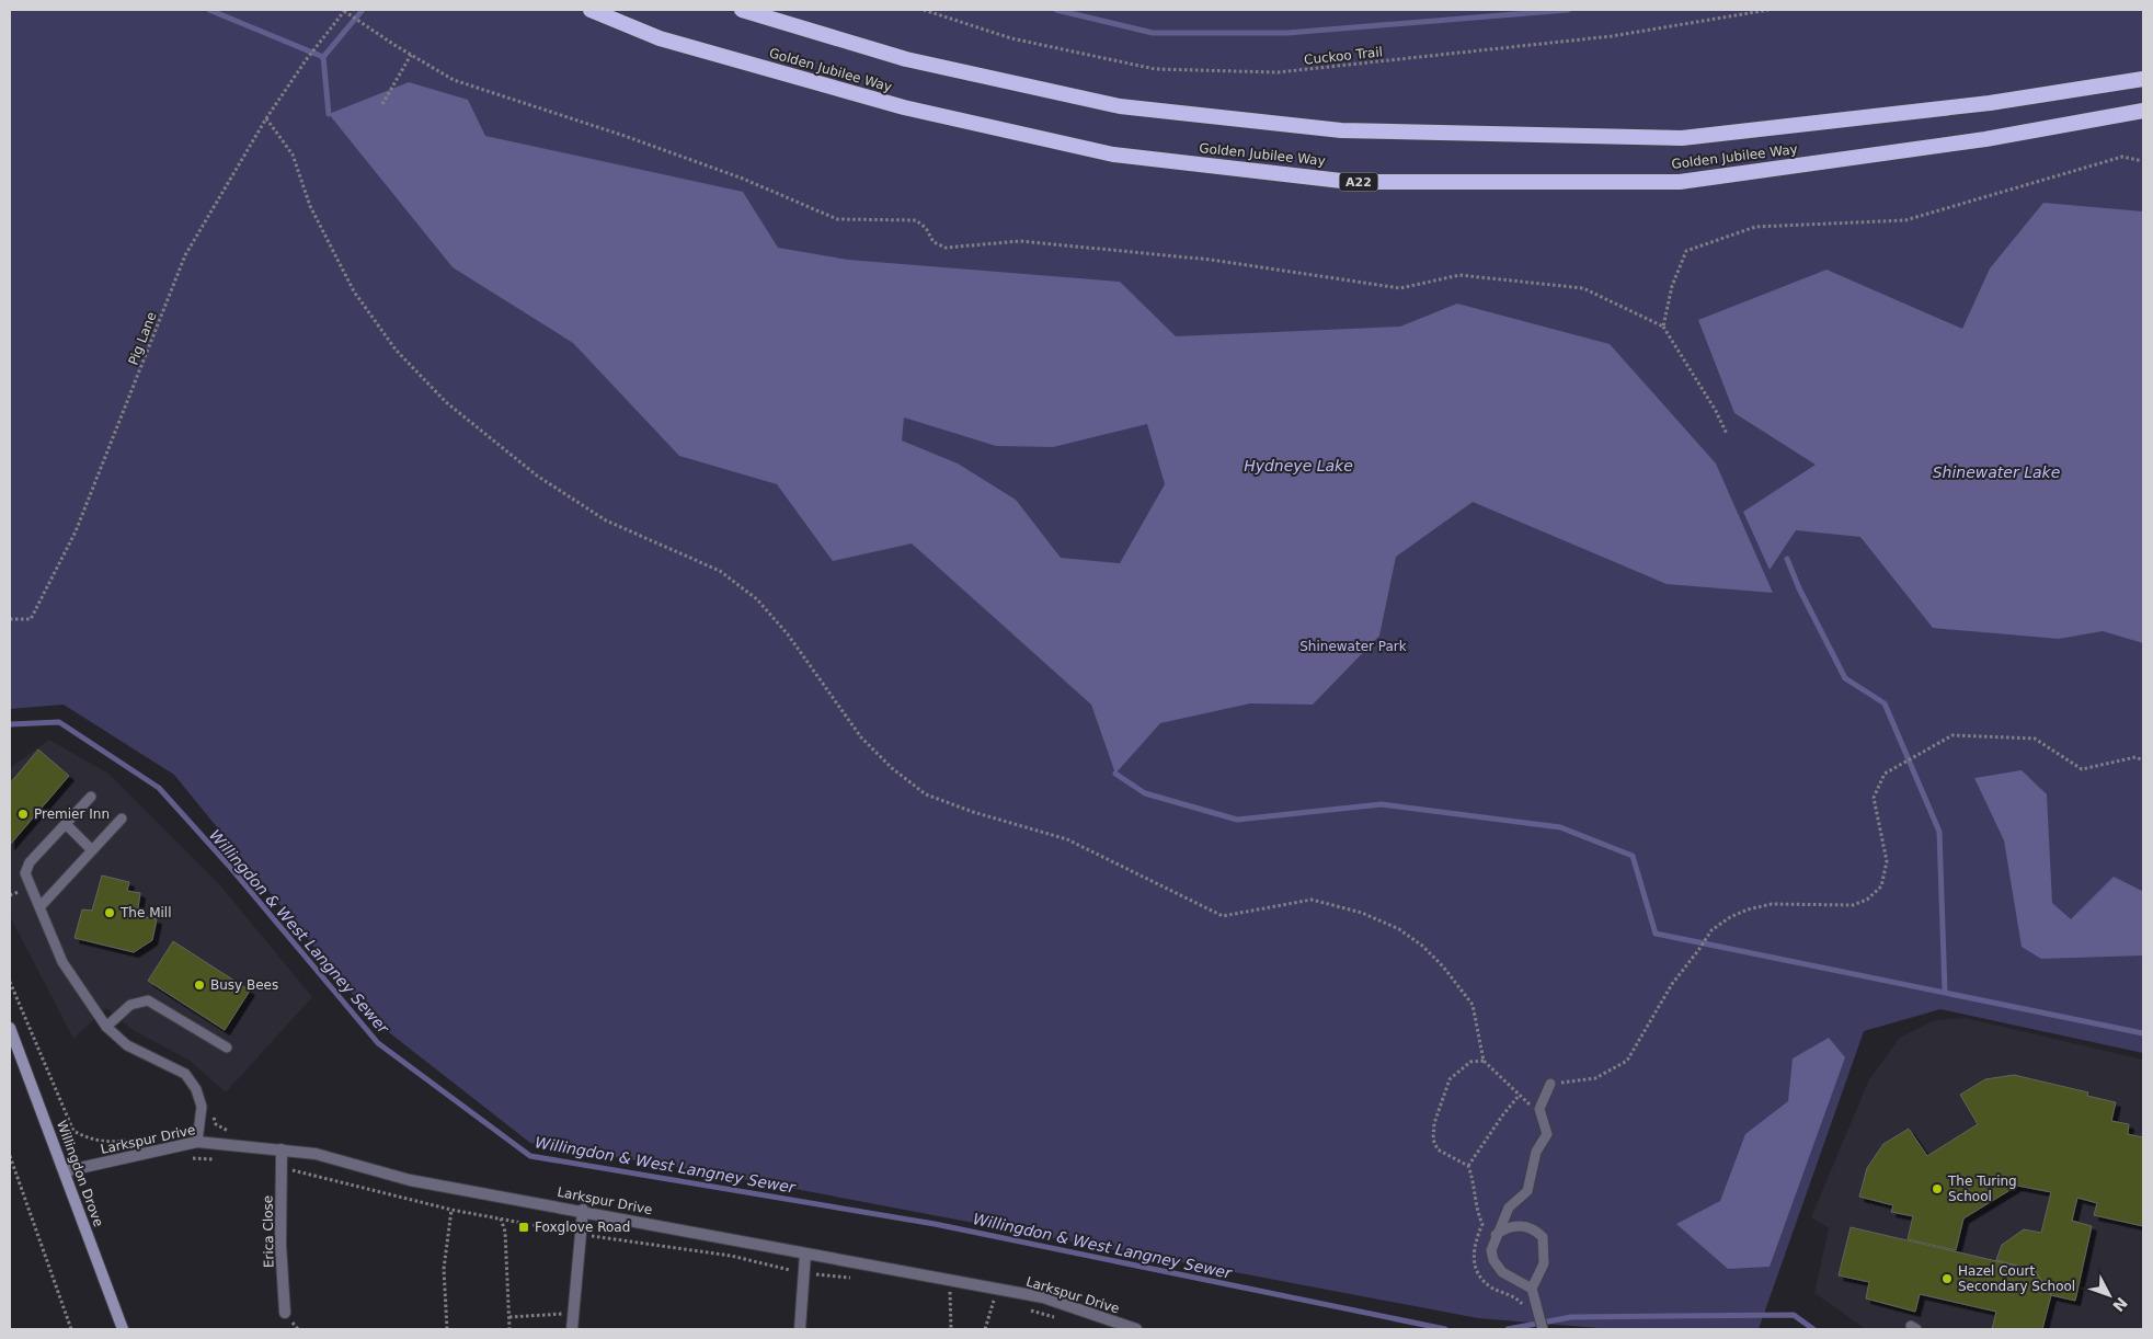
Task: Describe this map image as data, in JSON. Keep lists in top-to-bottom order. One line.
{"streets":{"highway":["Golden Jubilee Way","A22"],"main road":["Willingdon Drove"],"street":["Larkspur Drive","Erica Close"],"path":["Cuckoo Trail","Pig Lane"]},"crossings":[["Larkspur Drive","Willingdon Drove"],["Larkspur Drive","Erica Close"]],"water":["Hydneye Lake","Shinewater Lake","Willingdon & West Langney Sewer"],"parks":["Shinewater Park"],"places":{"other":["Premier Inn","The Mill","Busy Bees","The Turing School","Hazel Court Secondary School"],"transit":["Foxglove Road"]},"north":"bottom right"}
